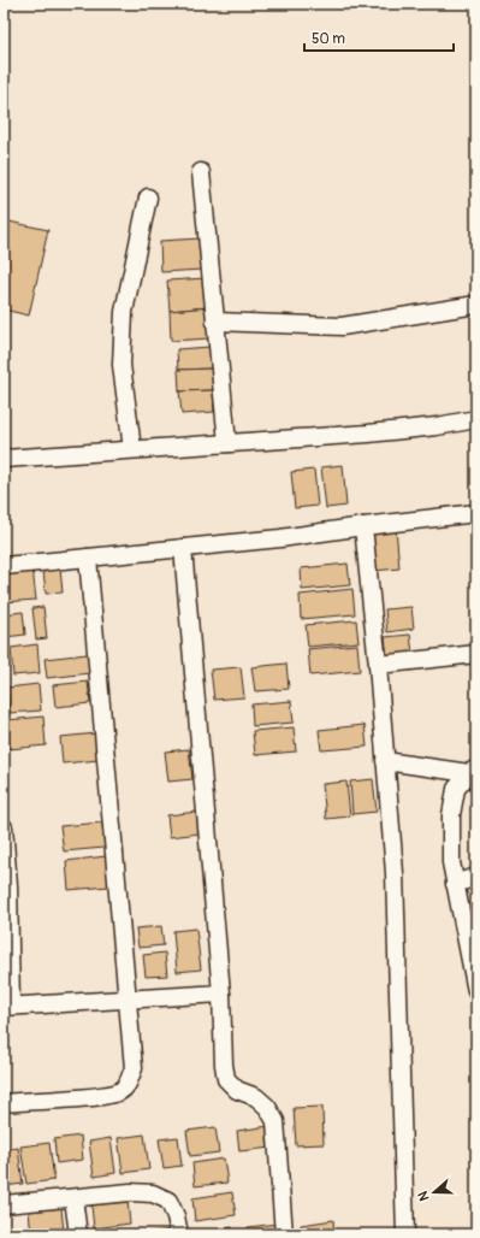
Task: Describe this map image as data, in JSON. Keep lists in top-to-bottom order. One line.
{"scale_bar":"50 m","north":"left"}
